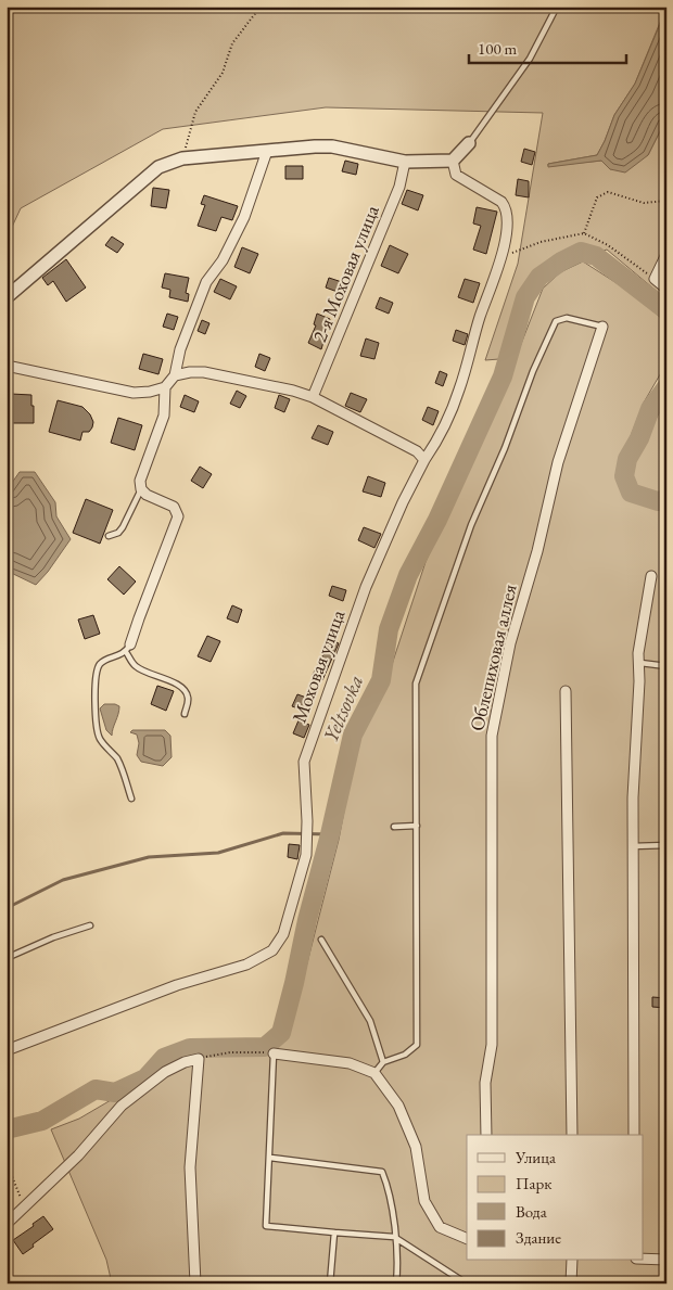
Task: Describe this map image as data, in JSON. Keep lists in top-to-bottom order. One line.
{"streets":{"street":["2-я Моховая улица","Облепиховая аллея","Моховая улица"]},"water":["Yeltsovka"],"legend":["Улица","Парк","Вода","Здание"],"scale_bar":"100 m"}
